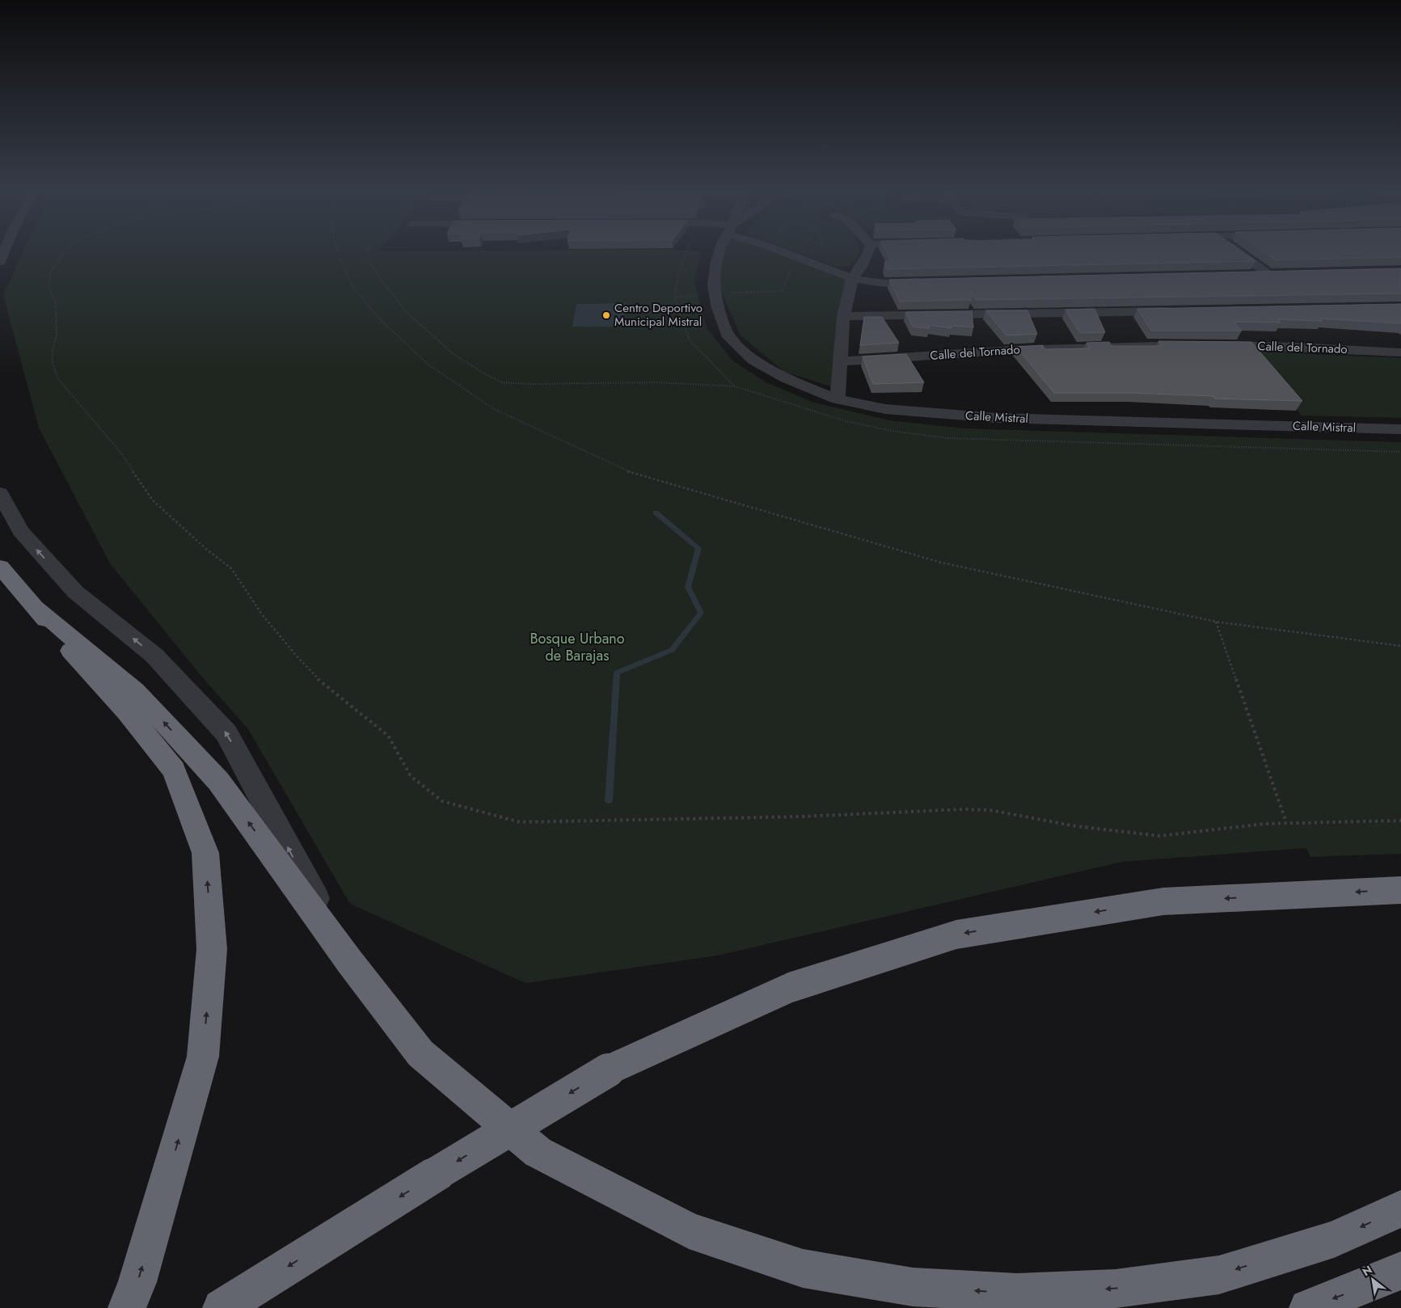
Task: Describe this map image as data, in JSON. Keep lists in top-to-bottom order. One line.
{"streets":{"street":["Calle del Tornado","Calle Mistral"]},"parks":["Bosque Urbano de Barajas"],"places":["Centro Deportivo Municipal Mistral"],"north":"top left"}
